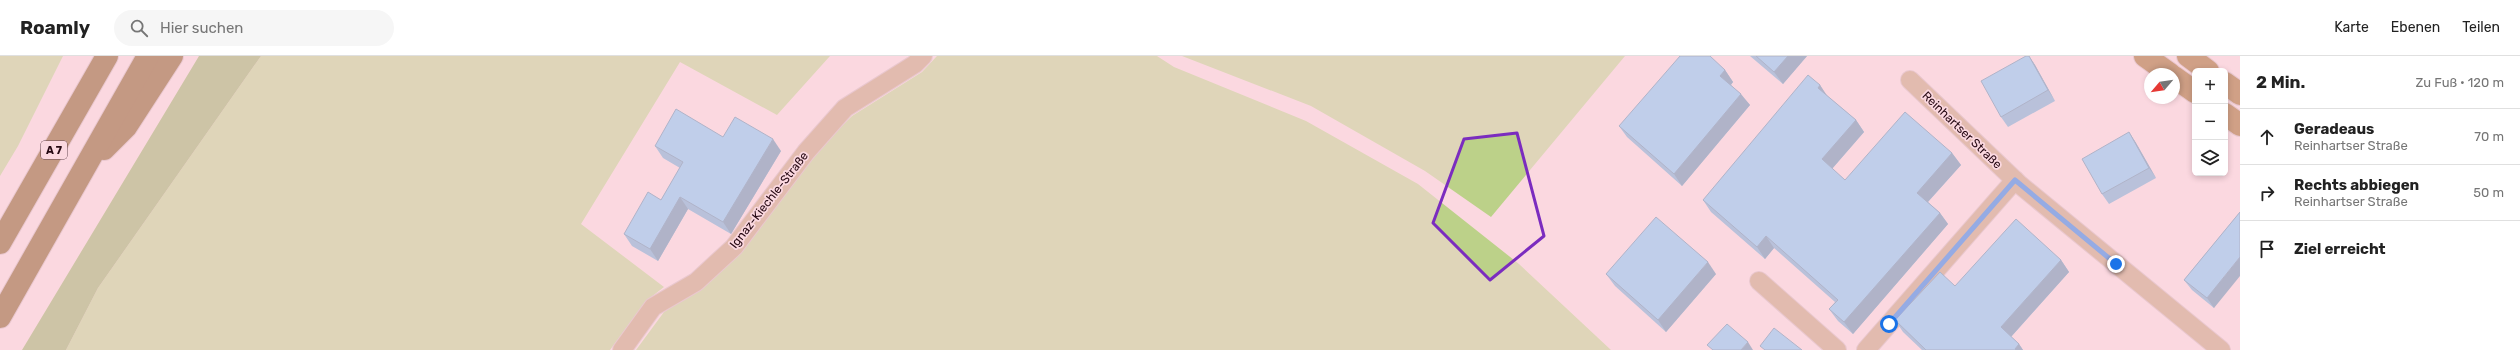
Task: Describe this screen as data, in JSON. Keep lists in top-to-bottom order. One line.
{"streets":{"highway":["A 7"],"street":["Reinhartser Straße","Ignaz-Kiechle-Straße"]},"north":"bottom left","page":{"header":"Roamly","search":"Hier suchen","nav":["Karte","Ebenen","Teilen"],"heading":["2 Min.","Zu Fuß · 120 m"],"map_buttons":["+","−"],"list":[["Geradeaus","Reinhartser Straße","70 m"],["Rechts abbiegen","Reinhartser Straße","50 m"],"Ziel erreicht"]}}
